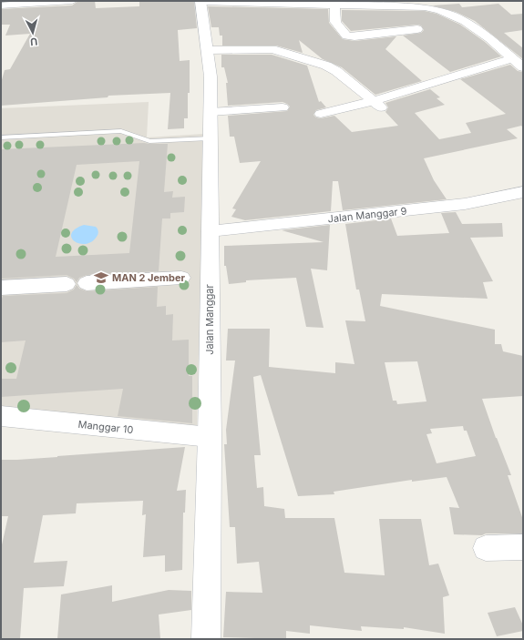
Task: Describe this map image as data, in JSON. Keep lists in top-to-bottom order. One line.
{"streets":{"main road":["Jalan Manggar"],"street":["Jalan Manggar 9","Manggar 10"]},"crossings":[["Jalan Manggar 9","Jalan Manggar"],["Jalan Manggar","Manggar 10"]],"places":{"school or university":["MAN 2 Jember"]},"north":"bottom"}
